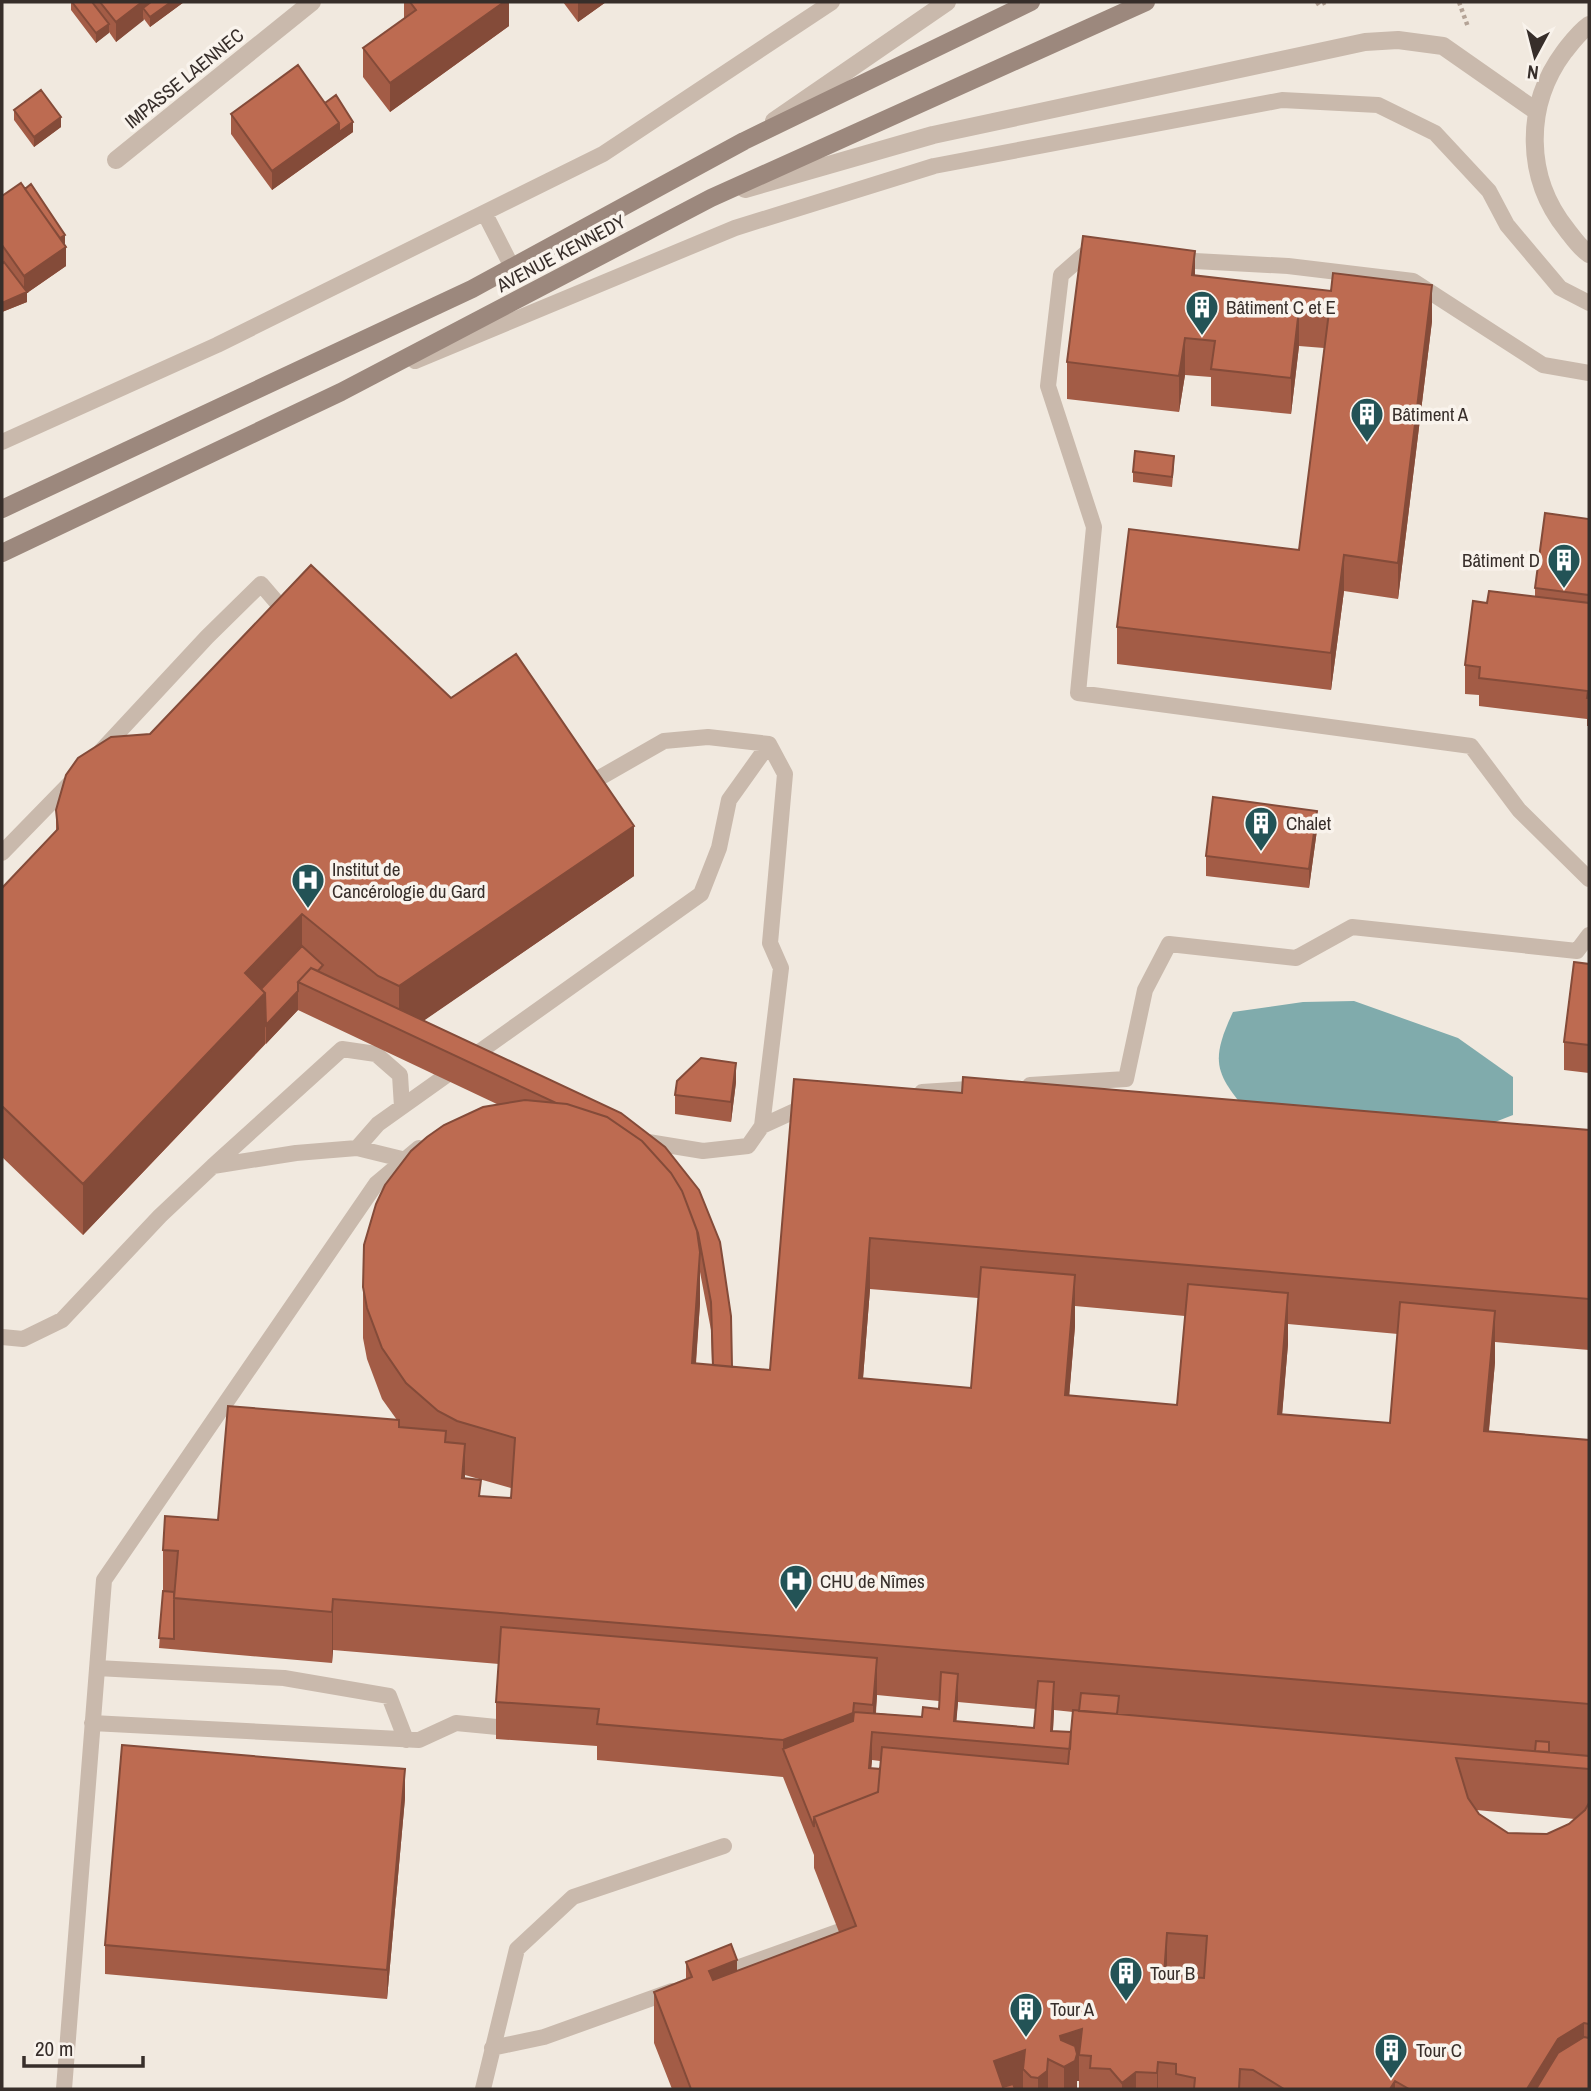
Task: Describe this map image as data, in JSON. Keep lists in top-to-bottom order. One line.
{"streets":{"main road":["AVENUE KENNEDY"],"street":["IMPASSE LAENNEC"]},"places":{"building":["Bâtiment C et E","Bâtiment A","Bâtiment D","Chalet","Tour B","Tour A","Tour C"],"hospital":["Institut de Cancérologie du Gard","CHU de Nîmes"]},"scale_bar":"20 m","north":"bottom"}
